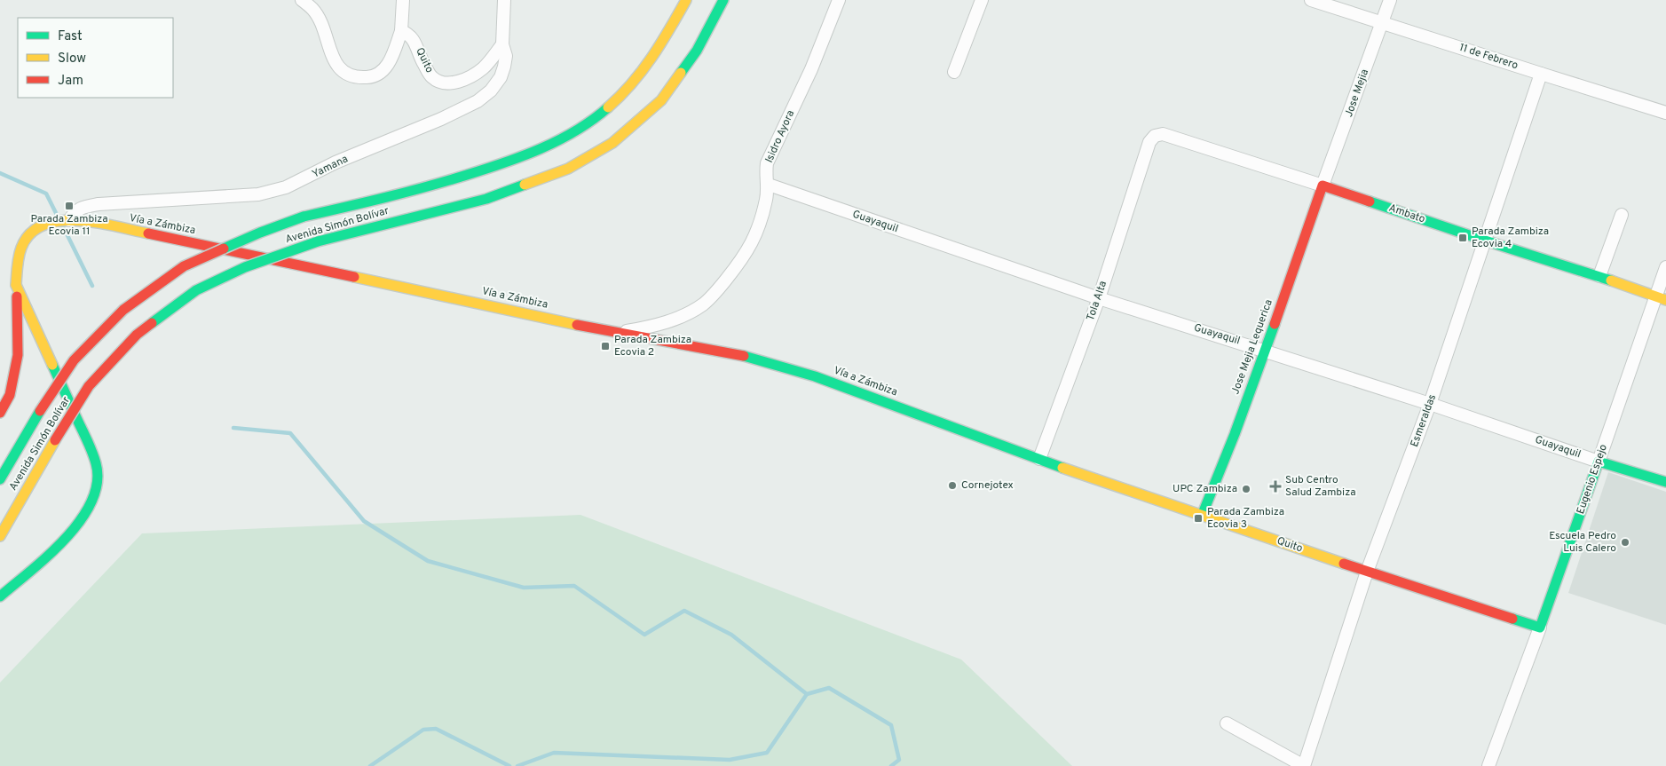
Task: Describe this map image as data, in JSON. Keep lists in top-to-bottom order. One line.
{"streets":{"main road":["Quito","Ambato","Guayaquil","Vía a Zámbiza","Avenida Simón Bolívar","Jose Mejia Lequerica","Eugenio Espejo"],"street":["11 de Febrero","Jose Mejia","Isidro Ayora","Yamana","Tola Alta","Esmeraldas"]},"crossings":[["11 de Febrero","Jose Mejia"],["11 de Febrero","Esmeraldas"],["Quito","Yamana"],["Quito","Vía a Zámbiza"],["Quito","Tola Alta"],["Quito","Jose Mejia Lequerica"],["Quito","Esmeraldas"],["Quito","Eugenio Espejo"],["Jose Mejia","Ambato"],["Jose Mejia","Jose Mejia Lequerica"],["Isidro Ayora","Guayaquil"],["Isidro Ayora","Vía a Zámbiza"],["Yamana","Vía a Zámbiza"],["Ambato","Tola Alta"],["Ambato","Jose Mejia Lequerica"],["Ambato","Esmeraldas"],["Ambato","Eugenio Espejo"],["Guayaquil","Tola Alta"],["Guayaquil","Jose Mejia Lequerica"],["Guayaquil","Esmeraldas"],["Guayaquil","Eugenio Espejo"],["Vía a Zámbiza","Tola Alta"]],"places":{"transit":["Parada Zambiza Ecovia 11","Parada Zambiza Ecovia 4","Parada Zambiza Ecovia 2","Parada Zambiza Ecovia 3"],"other":["Cornejotex","UPC Zambiza","Escuela Pedro Luis Calero"],"health":["Sub Centro Salud Zambiza"]},"legend":["Fast","Slow","Jam"]}
